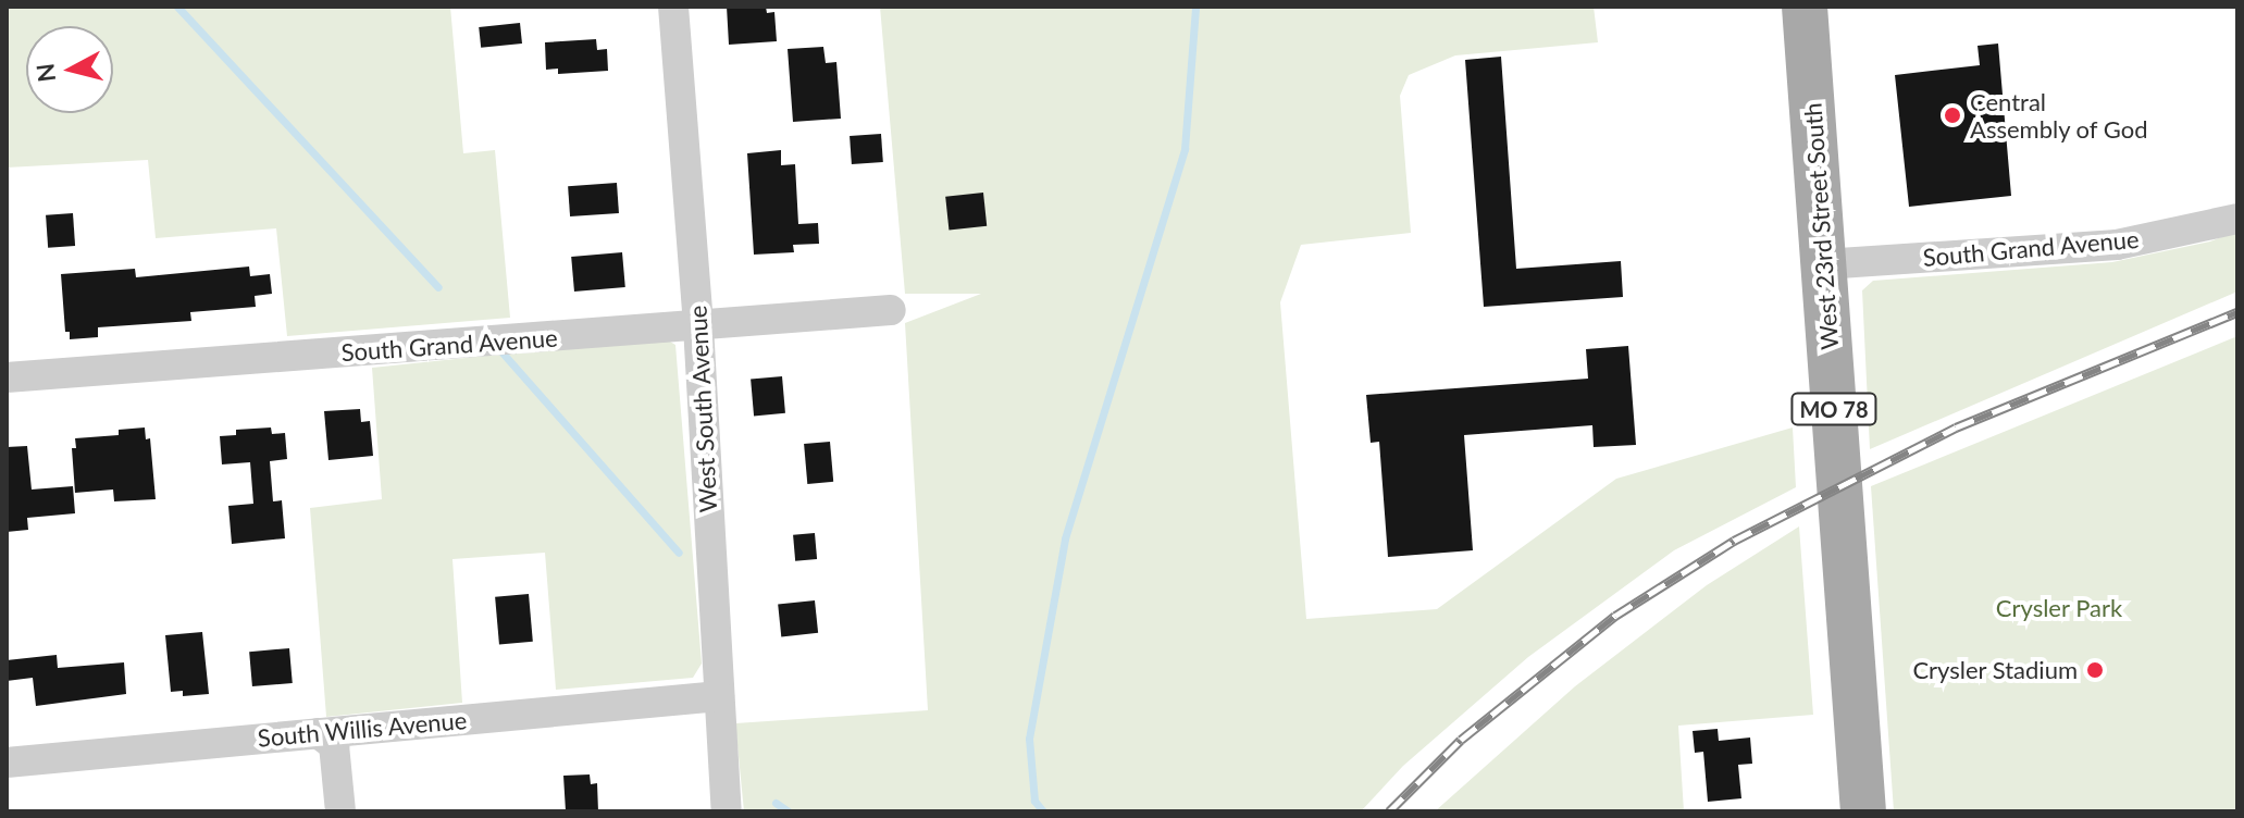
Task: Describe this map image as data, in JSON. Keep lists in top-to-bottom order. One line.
{"streets":{"main road":["West 23rd Street South","MO 78"],"street":["South Grand Avenue","West South Avenue","South Willis Avenue"]},"crossings":[["West 23rd Street South","South Grand Avenue"],["South Grand Avenue","West South Avenue"],["West South Avenue","South Willis Avenue"]],"parks":["Crysler Park"],"places":["Central Assembly of God","Crysler Stadium"],"north":"left"}
